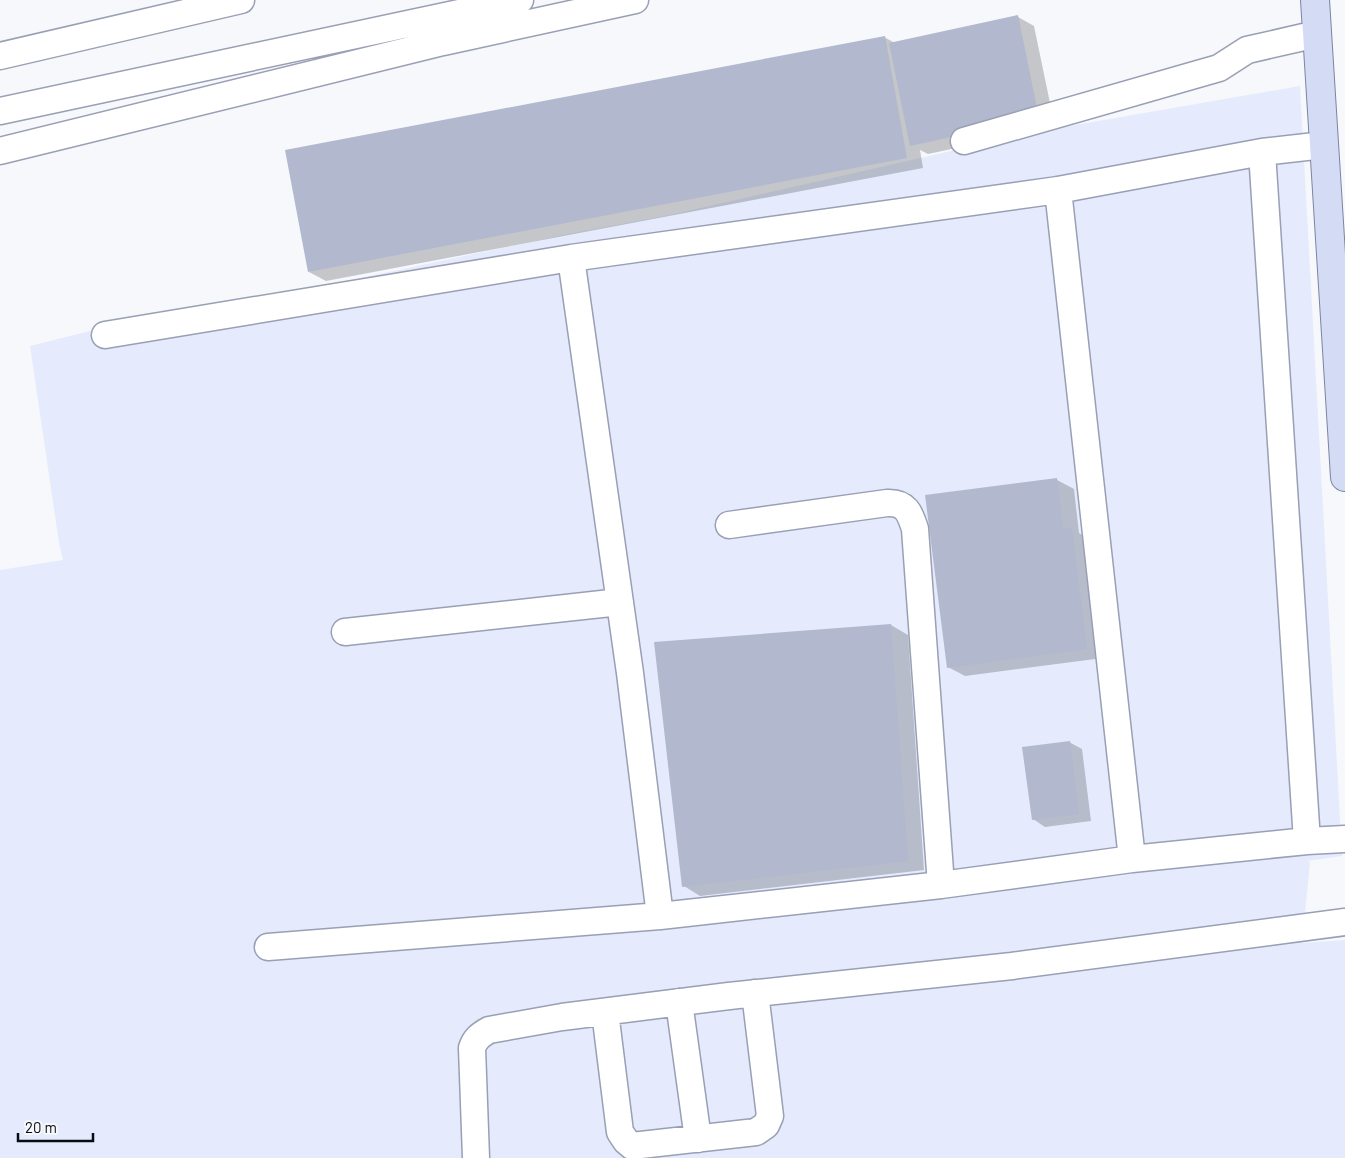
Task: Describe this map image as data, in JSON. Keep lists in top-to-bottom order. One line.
{"scale_bar":"20 m"}
